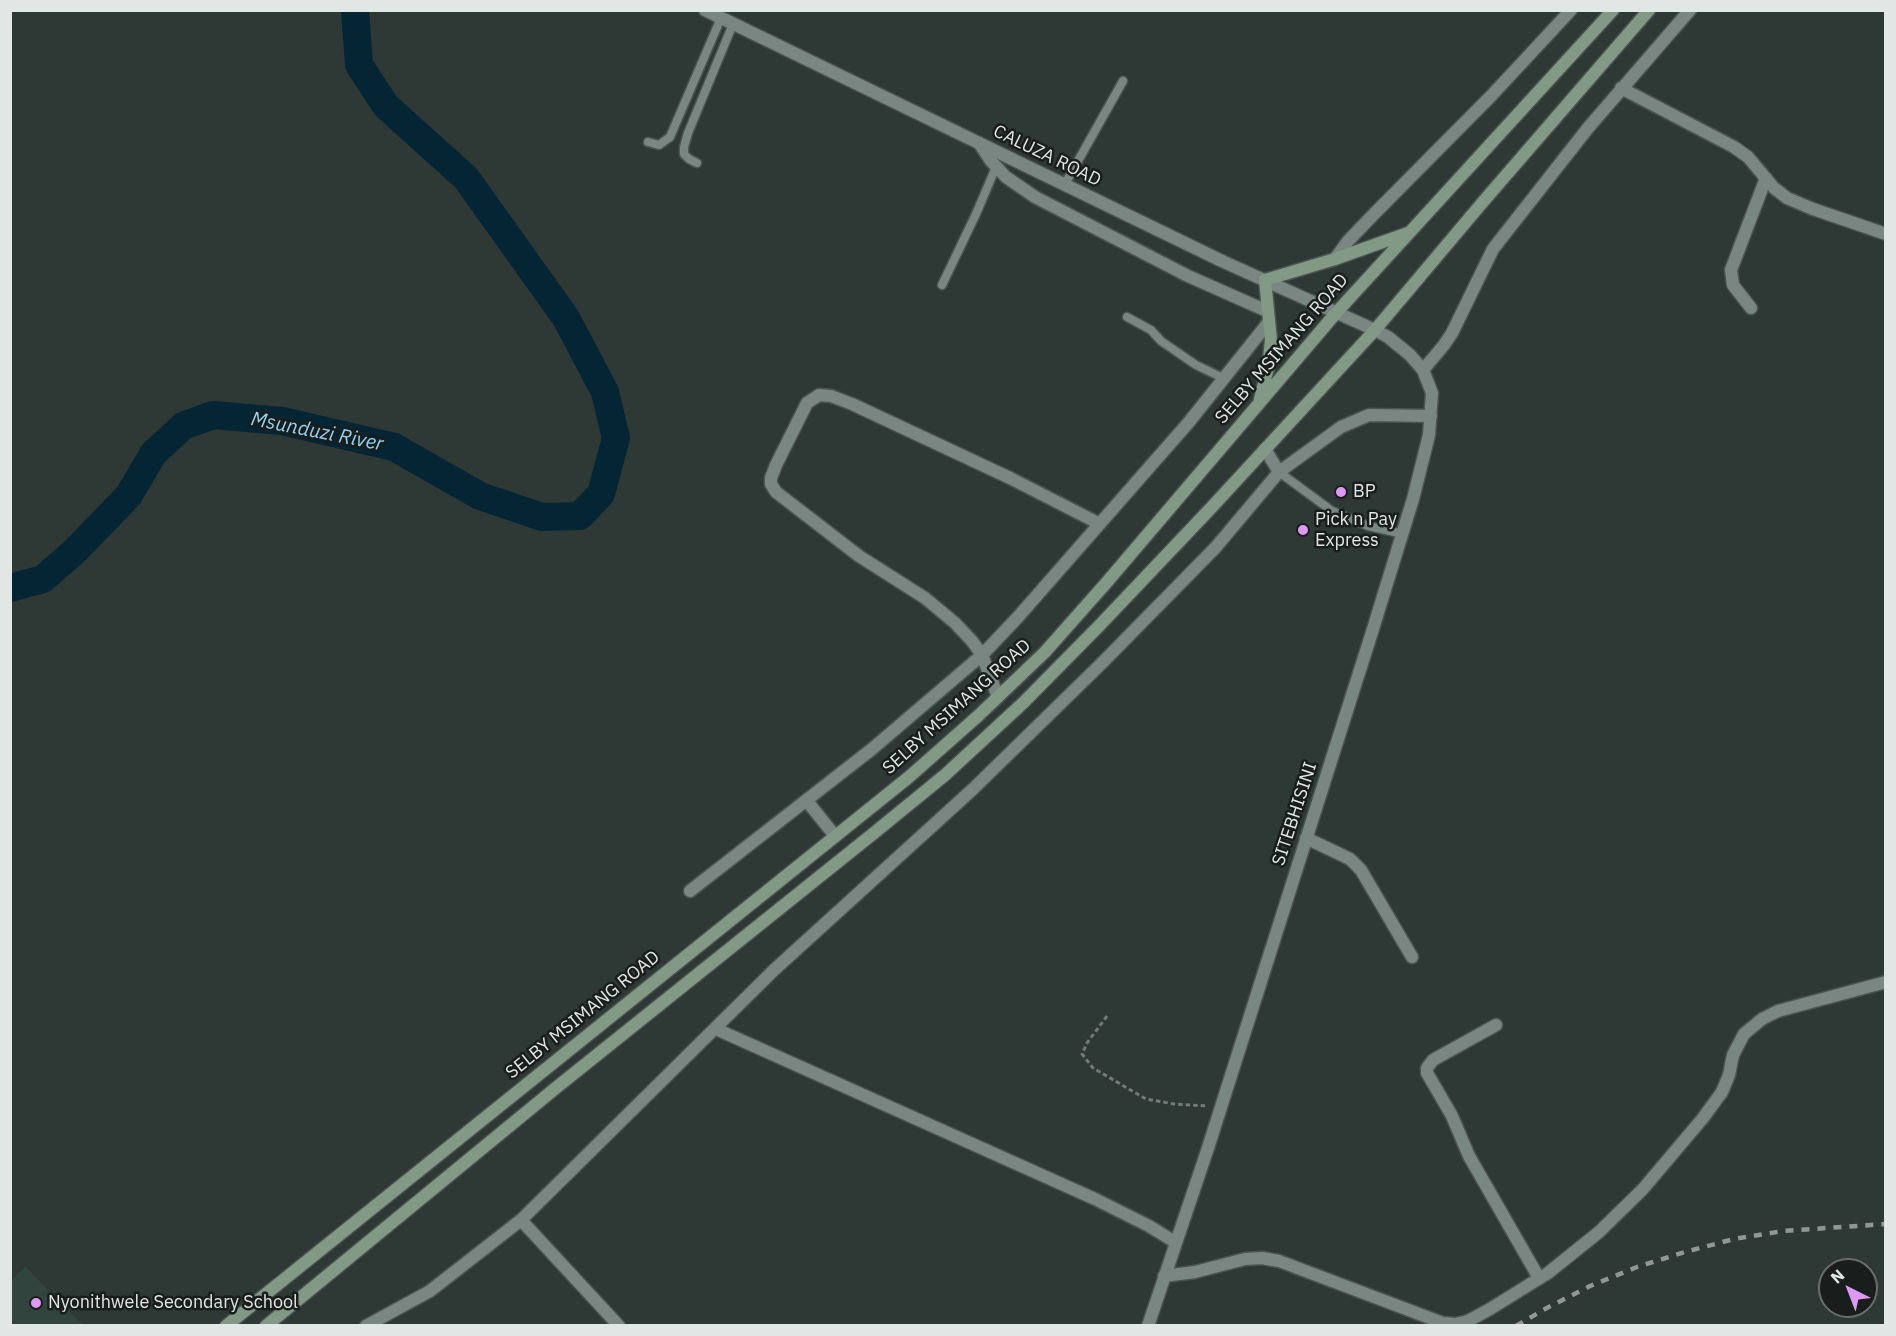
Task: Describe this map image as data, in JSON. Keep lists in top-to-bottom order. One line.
{"streets":{"main road":["SELBY MSIMANG ROAD"],"street":["CALUZA ROAD","SITEBHISINI"]},"crossings":[["CALUZA ROAD","SELBY MSIMANG ROAD"],["CALUZA ROAD","SITEBHISINI"]],"water":["Msunduzi River"],"places":["BP","Pick n Pay Express","Nyonithwele Secondary School"],"north":"top left"}
